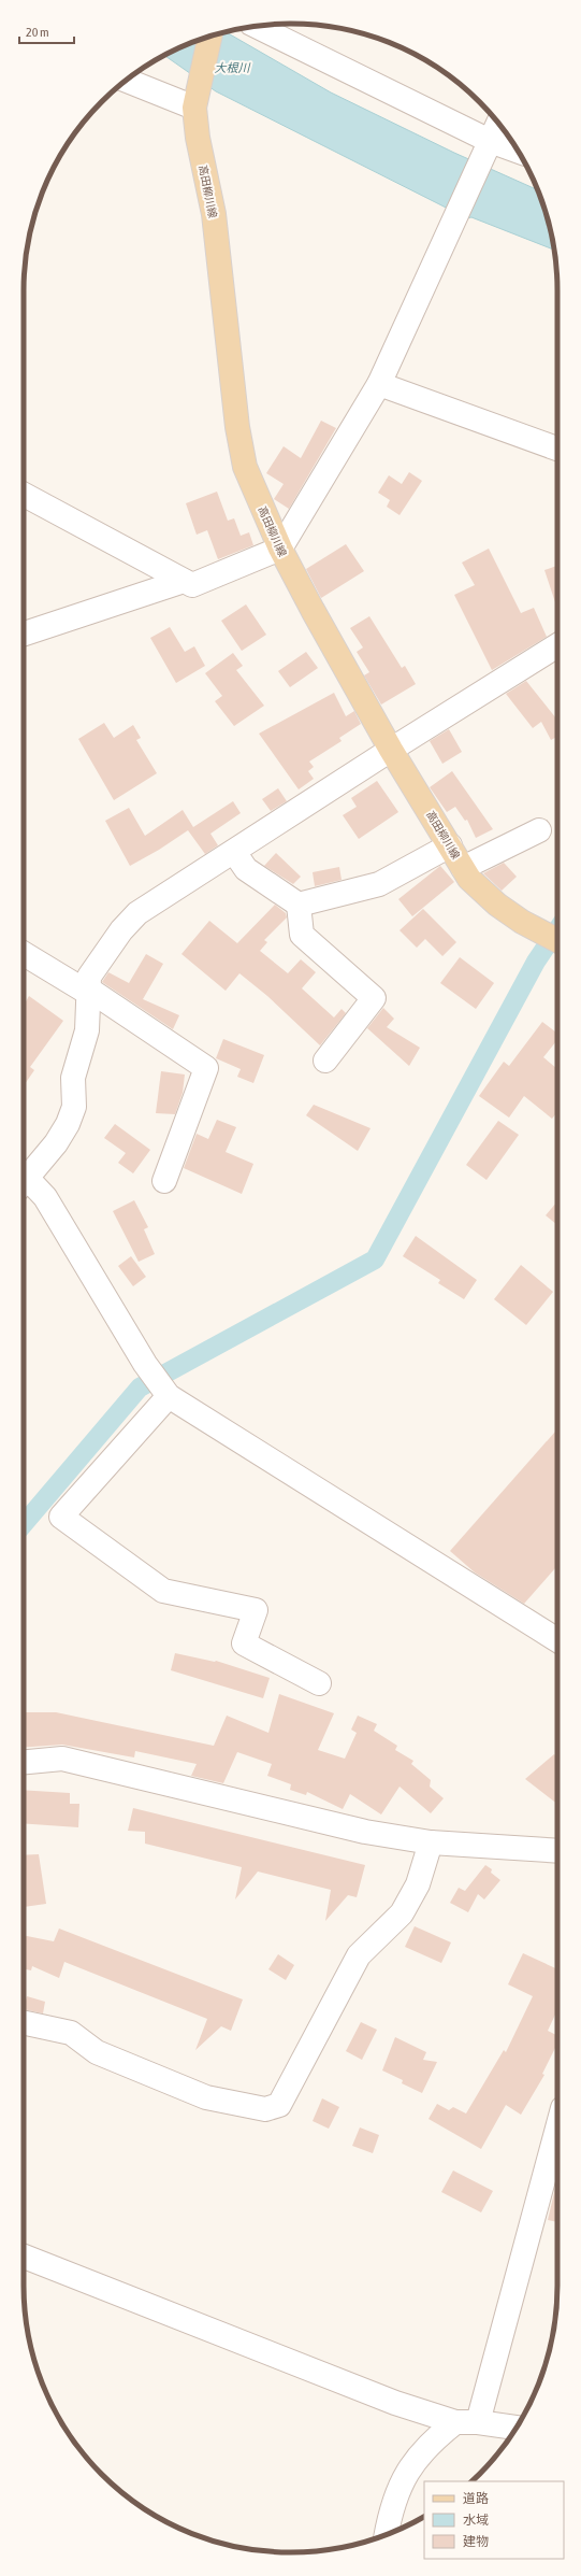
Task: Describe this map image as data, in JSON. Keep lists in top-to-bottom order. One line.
{"streets":{"main road":["高田柳川線"]},"water":["大根川"],"legend":["道路","水域","建物"],"scale_bar":"20 m"}
